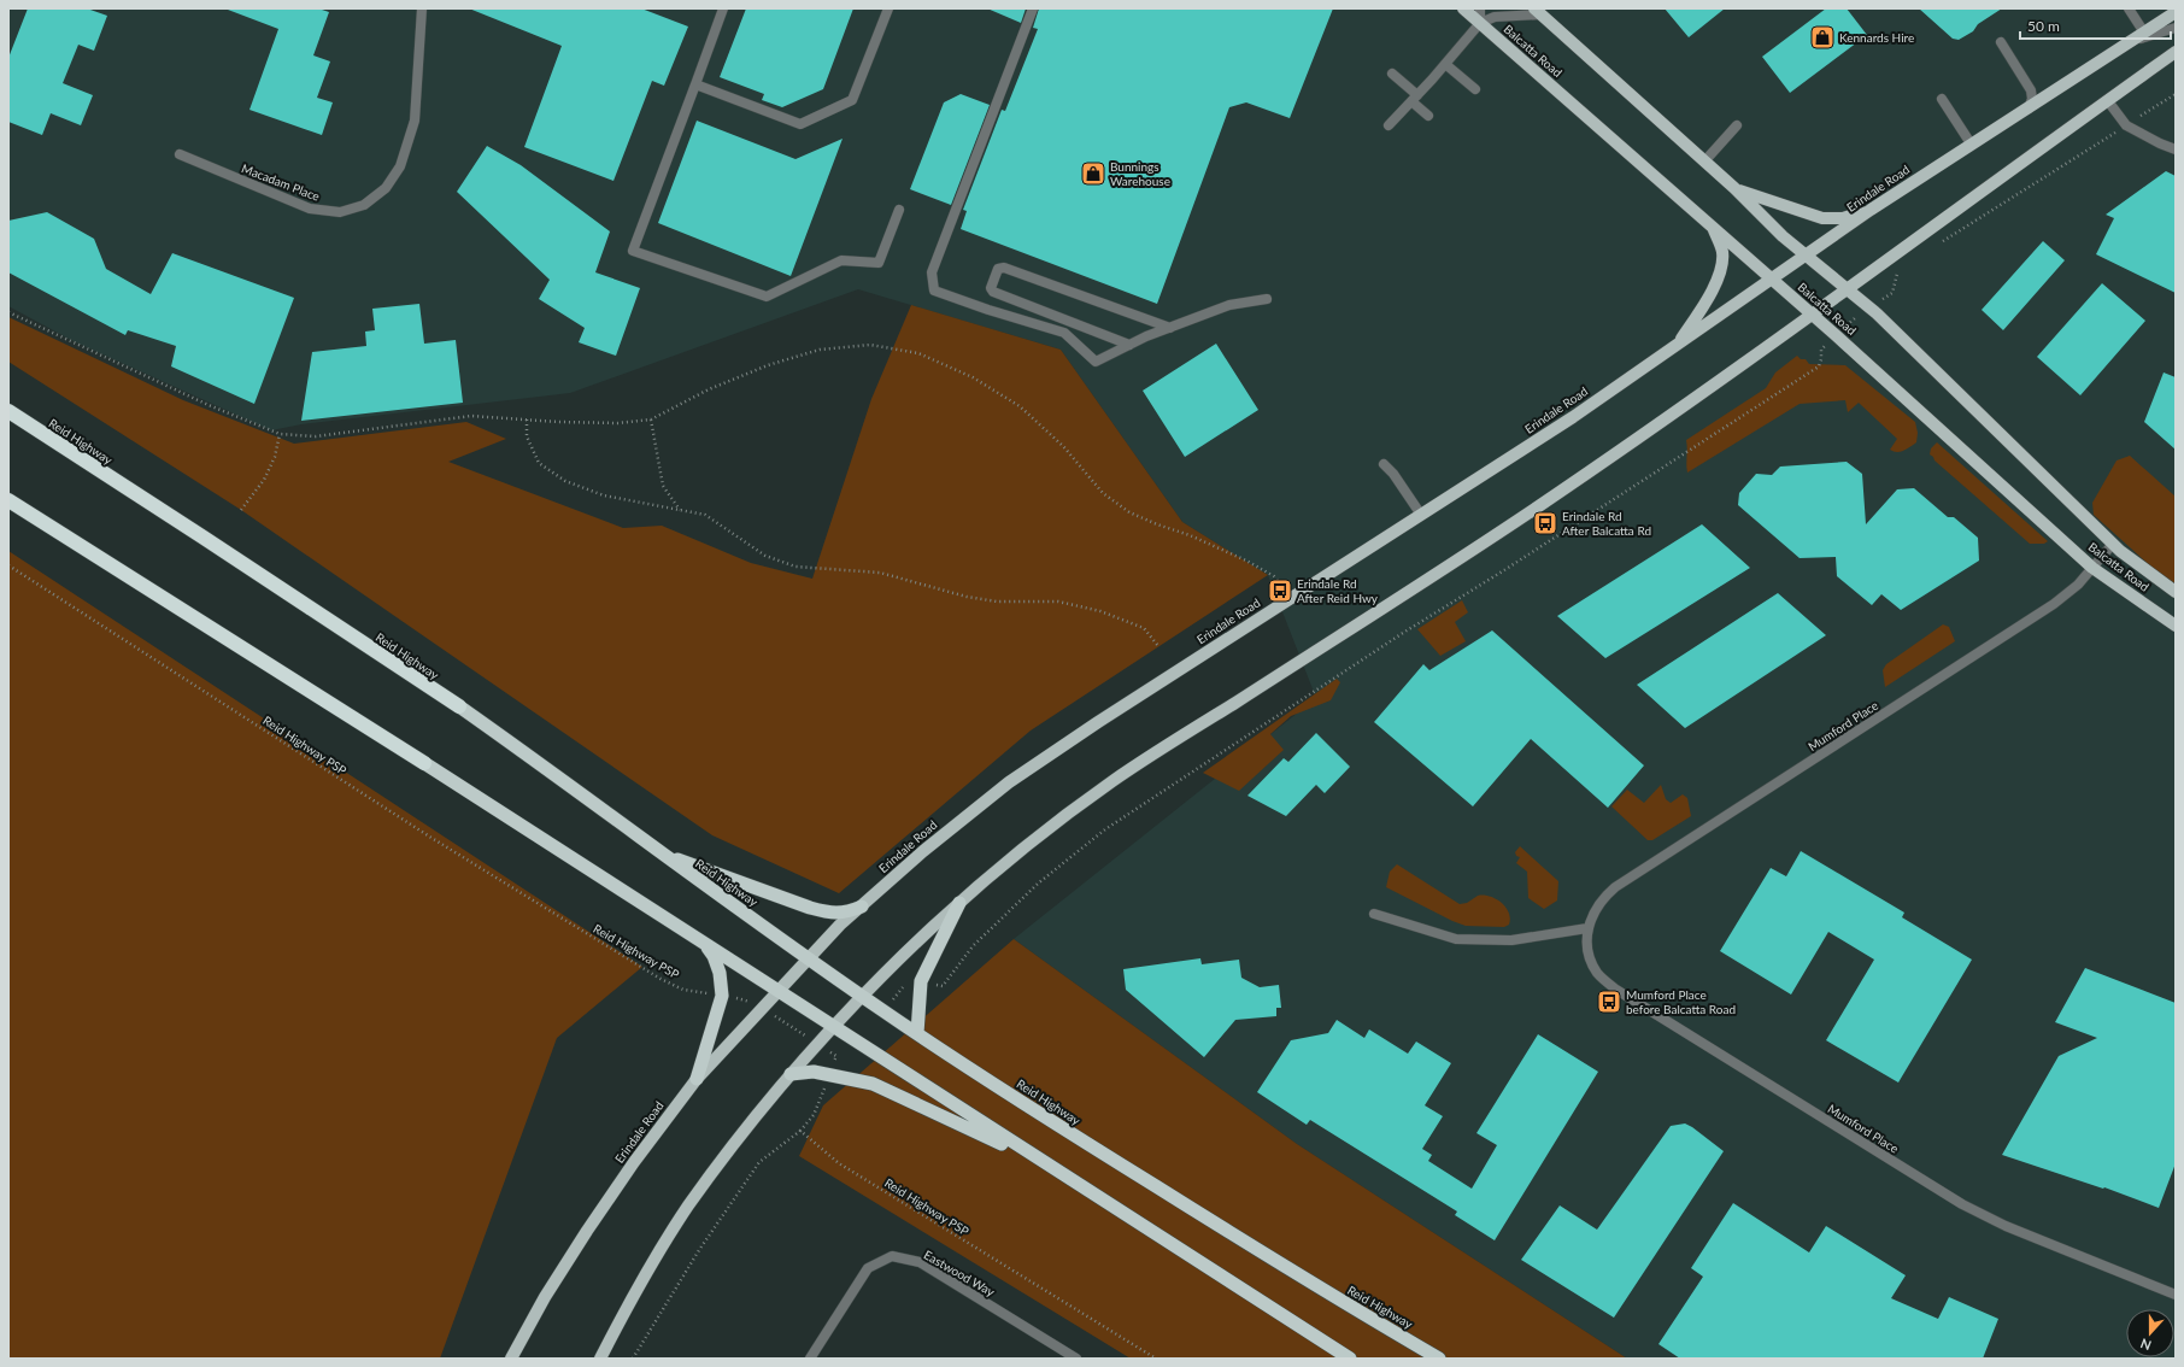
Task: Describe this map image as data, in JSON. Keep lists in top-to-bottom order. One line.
{"streets":{"highway":["Reid Highway"],"main road":["Balcatta Road","Erindale Road"],"street":["Macadam Place","Mumford Place","Eastwood Way"],"path":["Reid Highway PSP"]},"crossings":[["Balcatta Road","Erindale Road"],["Balcatta Road","Mumford Place"],["Erindale Road","Reid Highway"],["Erindale Road","Reid Highway PSP"]],"places":{"shop":["Kennards Hire","Bunnings Warehouse"],"bus stop":["Erindale Rd After Balcatta Rd","Erindale Rd After Reid Hwy","Mumford Place before Balcatta Road"]},"scale_bar":"50 m","north":"bottom"}
